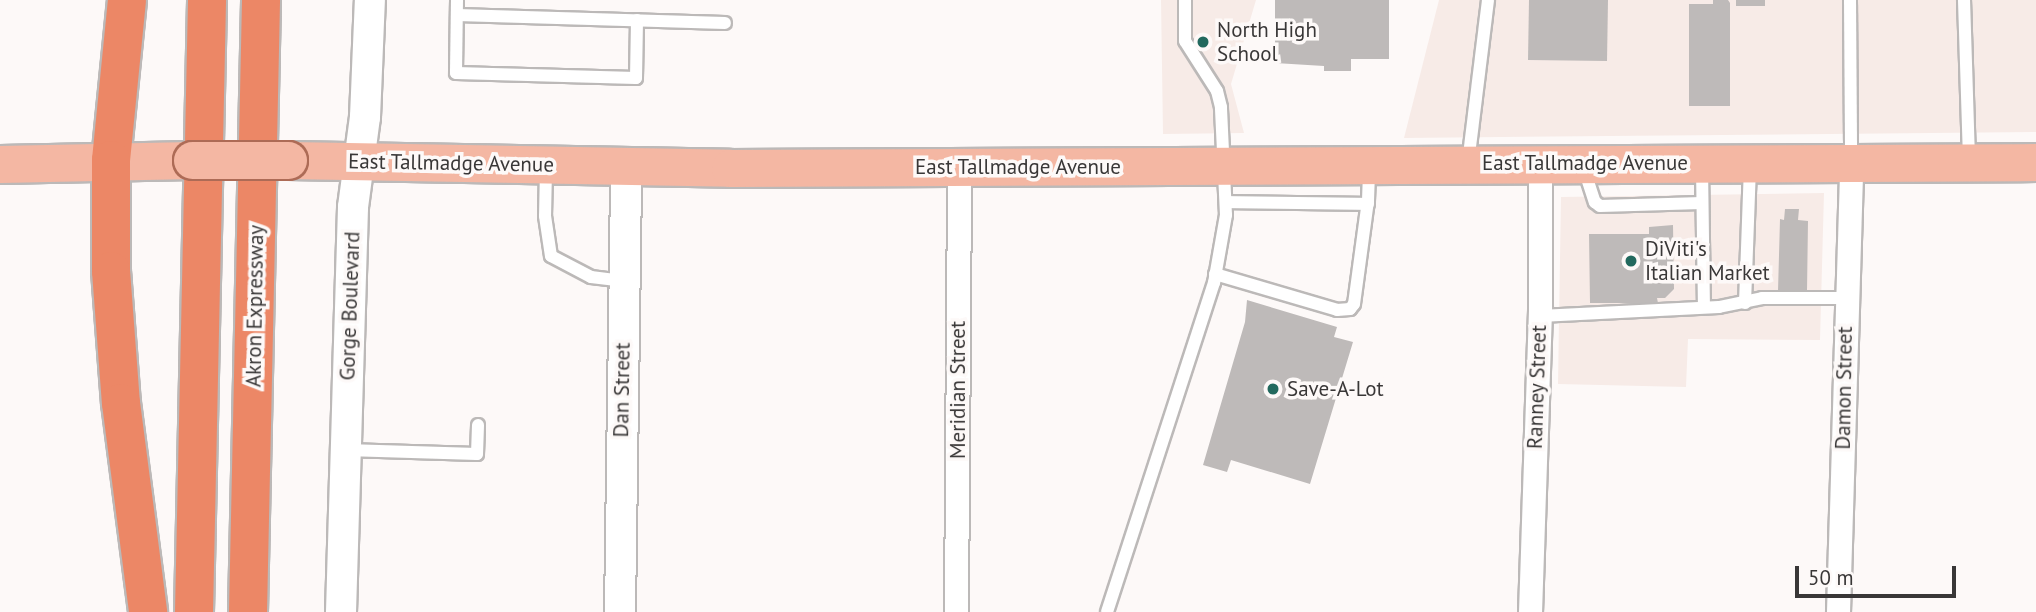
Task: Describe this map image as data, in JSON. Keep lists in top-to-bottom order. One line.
{"streets":{"highway":["Akron Expressway"],"main road":["East Tallmadge Avenue"],"street":["Gorge Boulevard","Ranney Street","Damon Street","Dan Street","Meridian Street"]},"crossings":[["East Tallmadge Avenue","Gorge Boulevard"],["East Tallmadge Avenue","Ranney Street"],["East Tallmadge Avenue","Damon Street"],["East Tallmadge Avenue","Dan Street"],["East Tallmadge Avenue","Meridian Street"]],"places":["North High School","DiViti's Italian Market","Save-A-Lot"],"scale_bar":"50 m"}
